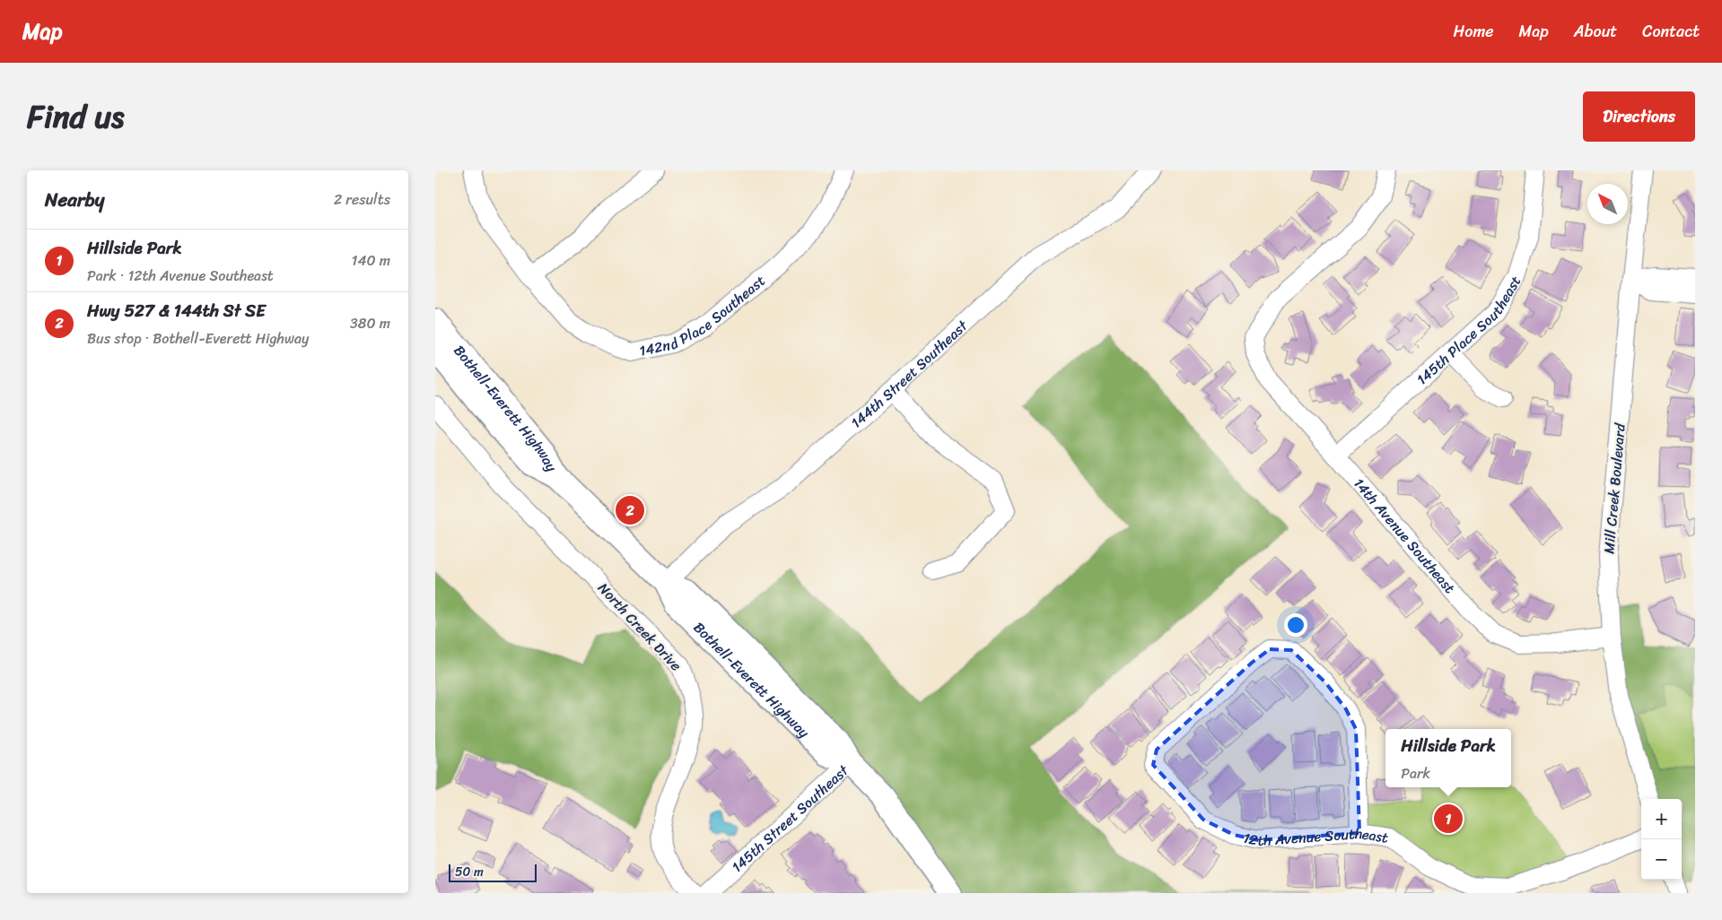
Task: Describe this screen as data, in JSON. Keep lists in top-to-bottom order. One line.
{"streets":{"main road":["Bothell-Everett Highway"],"street":["142nd Place Southeast","145th Place Southeast","144th Street Southeast","Mill Creek Boulevard","14th Avenue Southeast","North Creek Drive","145th Street Southeast","12th Avenue Southeast"]},"crossings":[["145th Place Southeast","14th Avenue Southeast"],["144th Street Southeast","Bothell-Everett Highway"],["Bothell-Everett Highway","145th Street Southeast"],["Mill Creek Boulevard","14th Avenue Southeast"]],"scale_bar":"50 m","north":"top left","page":{"header":"Map","nav":["Home","Map","About","Contact"],"title":"Find us","buttons":"Directions","heading":["Nearby","2 results"],"list":[{"mark":"1","name":"Hillside Park","note":"Park · 12th Avenue Southeast","value":"140 m"},{"mark":"2","name":"Hwy 527 & 144th St SE","note":"Bus stop · Bothell-Everett Highway","value":"380 m"}],"pins":["2","1"],"popup":["Hillside Park","Park"],"map_buttons":["+","−"],"scale":"50 m"}}
